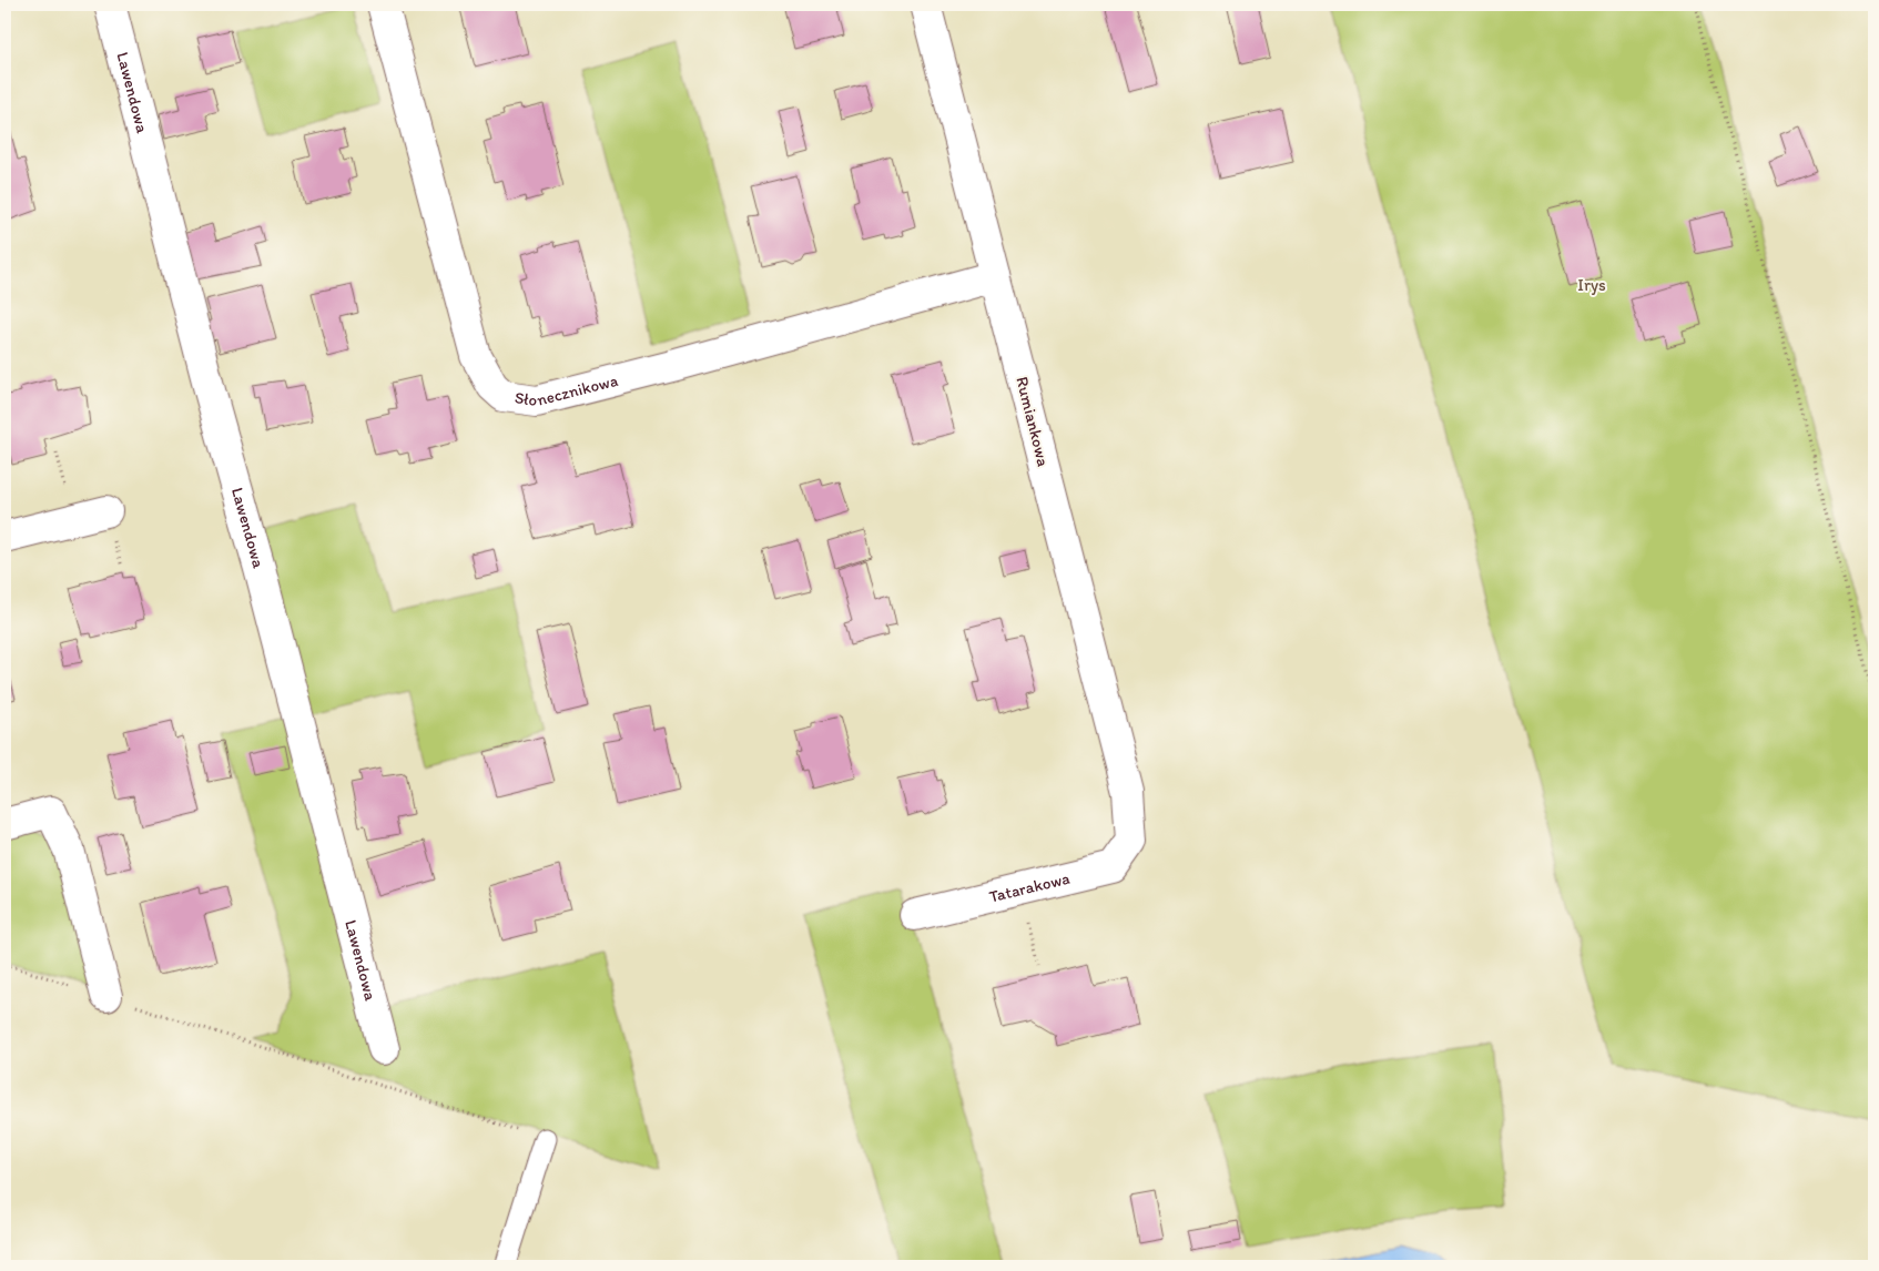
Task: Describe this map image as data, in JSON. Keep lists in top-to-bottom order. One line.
{"streets":{"street":["Lawendowa","Słonecznikowa","Rumiankowa","Tatarakowa"]},"crossings":[["Słonecznikowa","Rumiankowa"],["Rumiankowa","Tatarakowa"]],"parks":["Irys"]}
